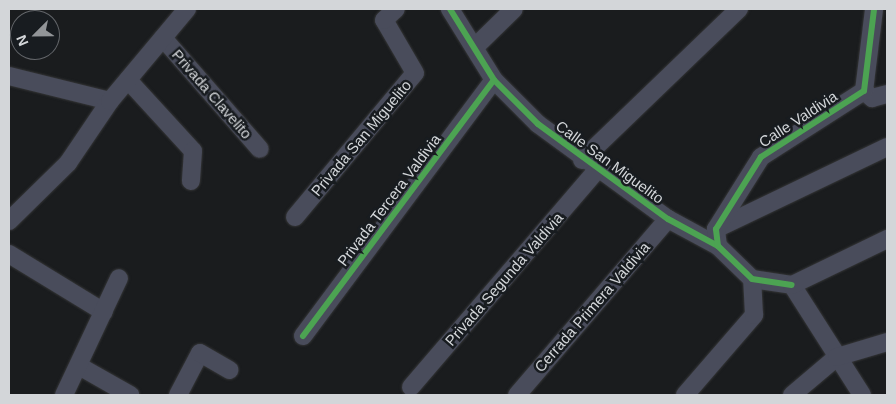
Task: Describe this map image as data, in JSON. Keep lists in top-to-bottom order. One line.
{"streets":{"street":["Privada Clavelito","Calle Valdivia","Privada San Miguelito","Calle San Miguelito","Privada Tercera Valdivia","Privada Segunda Valdivia","Cerrada Primera Valdivia"]},"crossings":[["Calle Valdivia","Calle San Miguelito"],["Calle San Miguelito","Privada Tercera Valdivia"],["Calle San Miguelito","Privada Segunda Valdivia"],["Calle San Miguelito","Cerrada Primera Valdivia"]],"north":"bottom left"}
